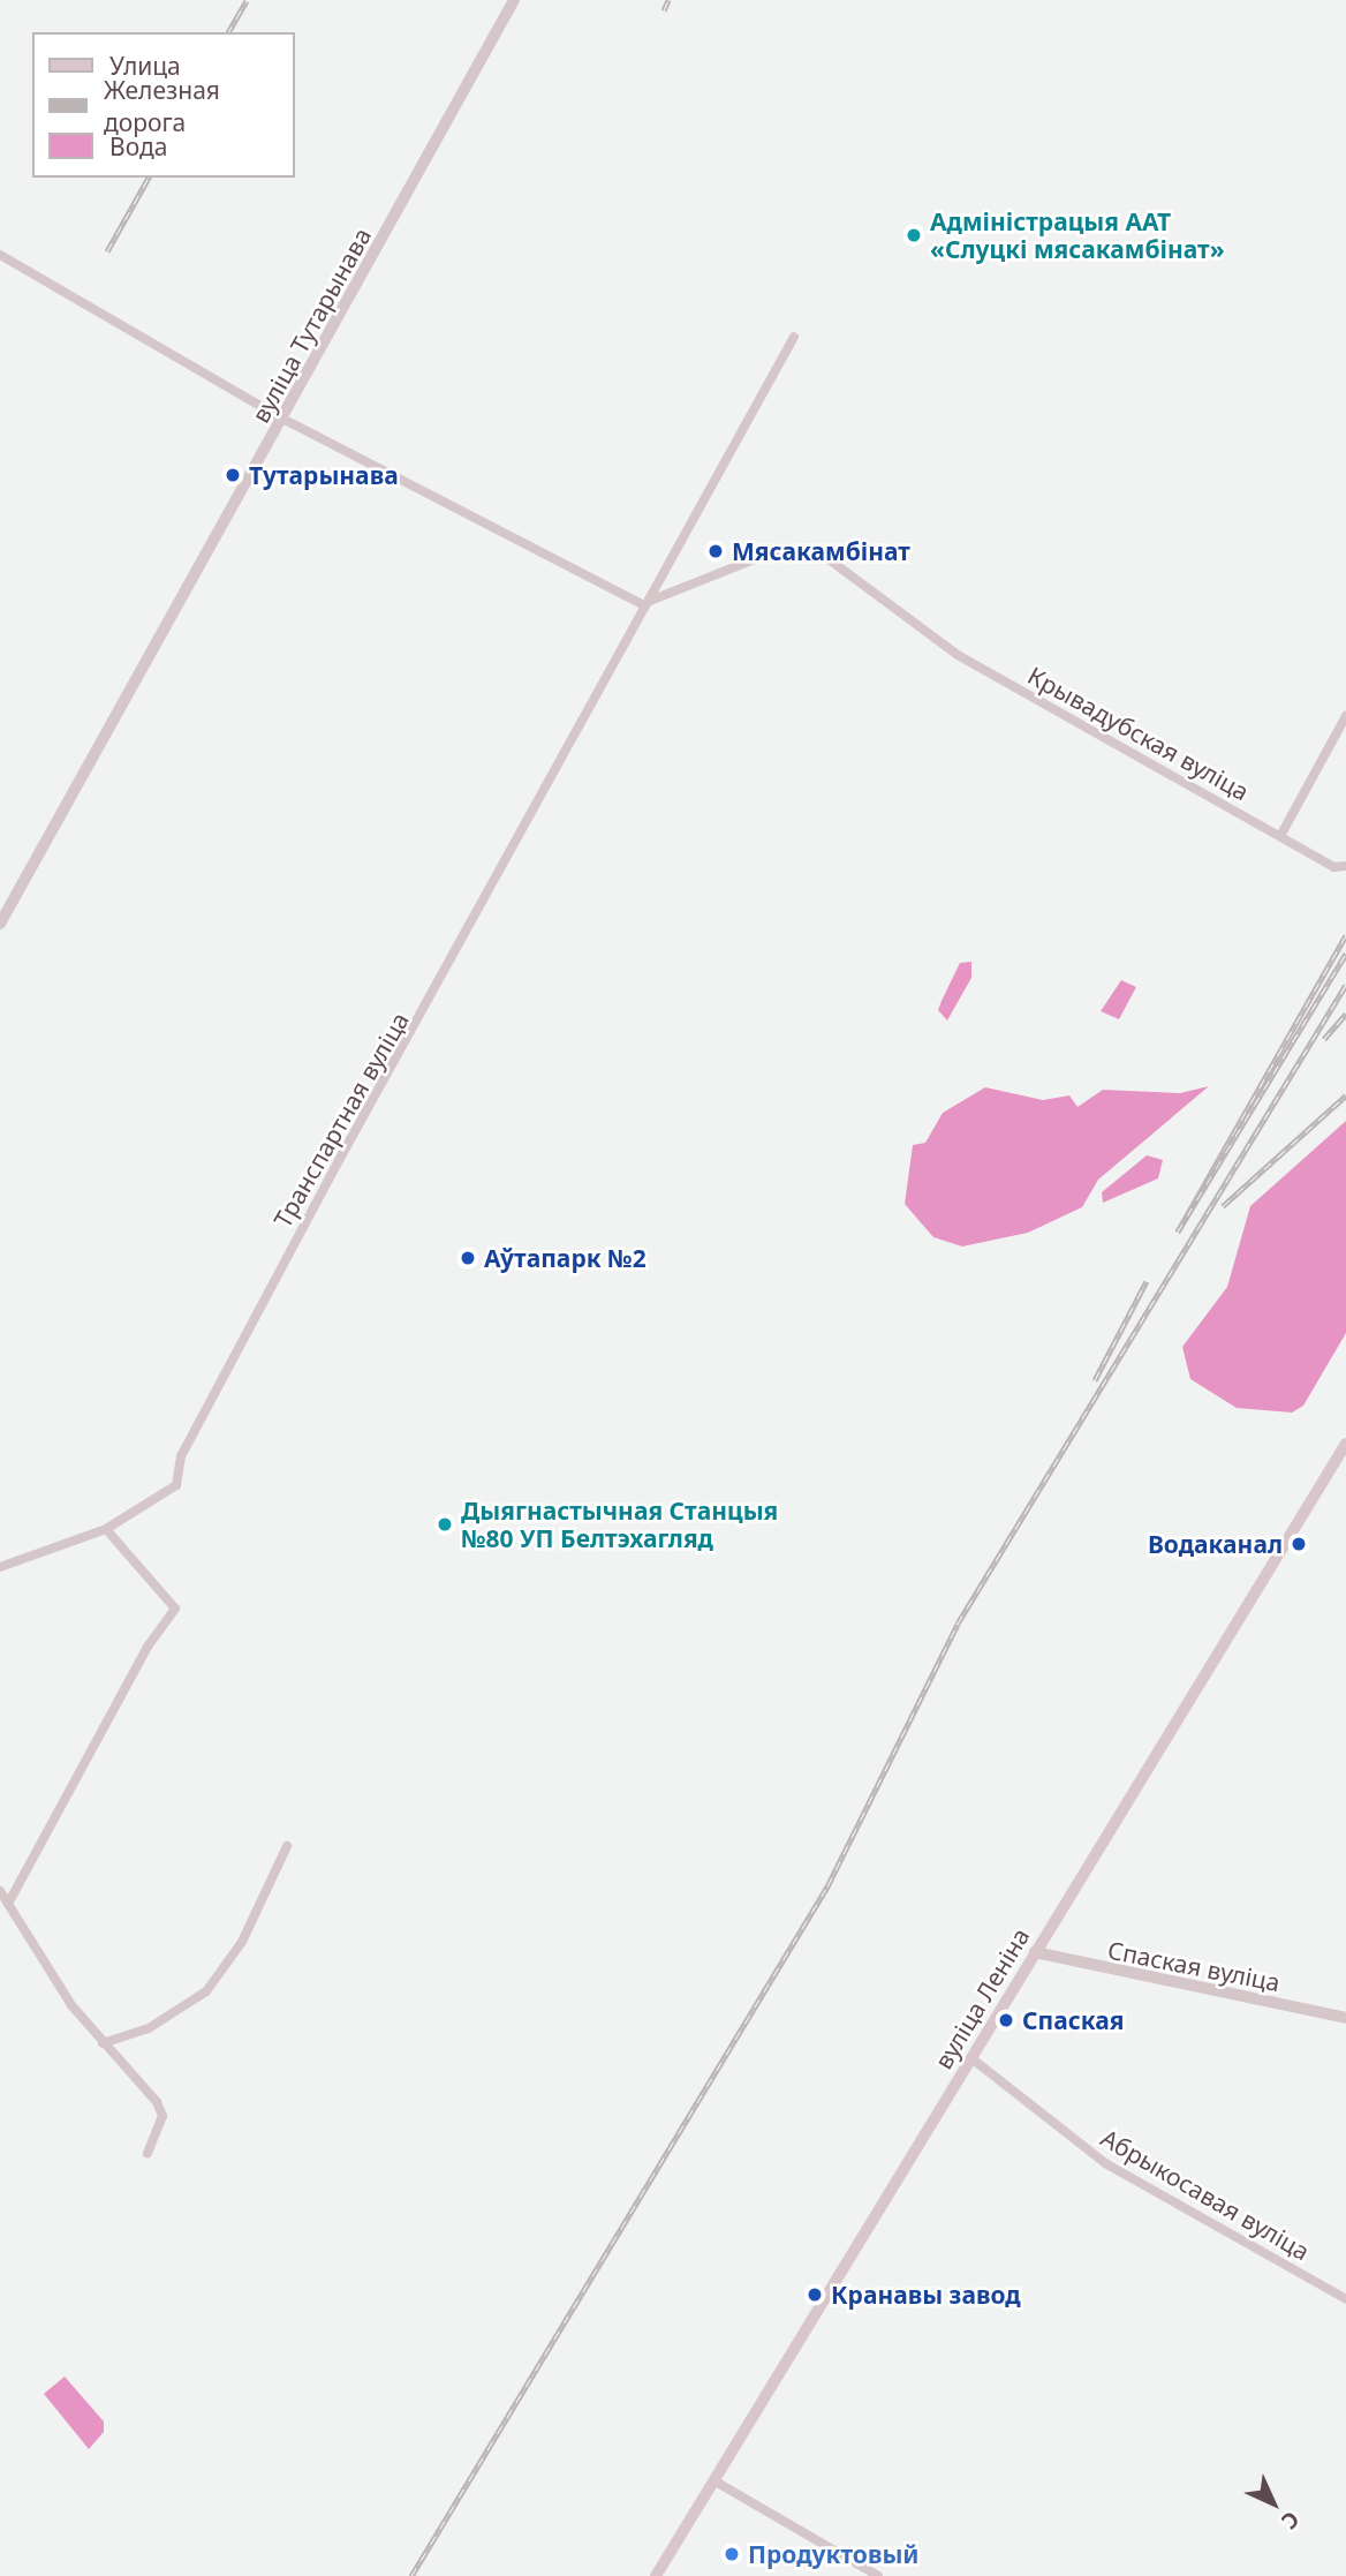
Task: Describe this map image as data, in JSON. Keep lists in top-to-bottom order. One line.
{"streets":{"main road":["вуліца Леніна"],"street":["вуліца Тутарынава","Крывадубская вуліца","Транспартная вуліца","Спаская вуліца","Абрыкосавая вуліца"]},"crossings":[["Крывадубская вуліца","Транспартная вуліца"],["Спаская вуліца","вуліца Леніна"],["вуліца Леніна","Абрыкосавая вуліца"]],"places":["Адміністрацыя ААТ «Слуцкі мясакамбінат»","Тутарынава","Мясакамбінат","Аўтапарк №2","Дыягнастычная Станцыя №80 УП Белтэхагляд","Водаканал","Спаская","Кранавы завод","Продуктовый"],"legend":["Улица","Железная дорога","Вода"],"north":"bottom right"}
